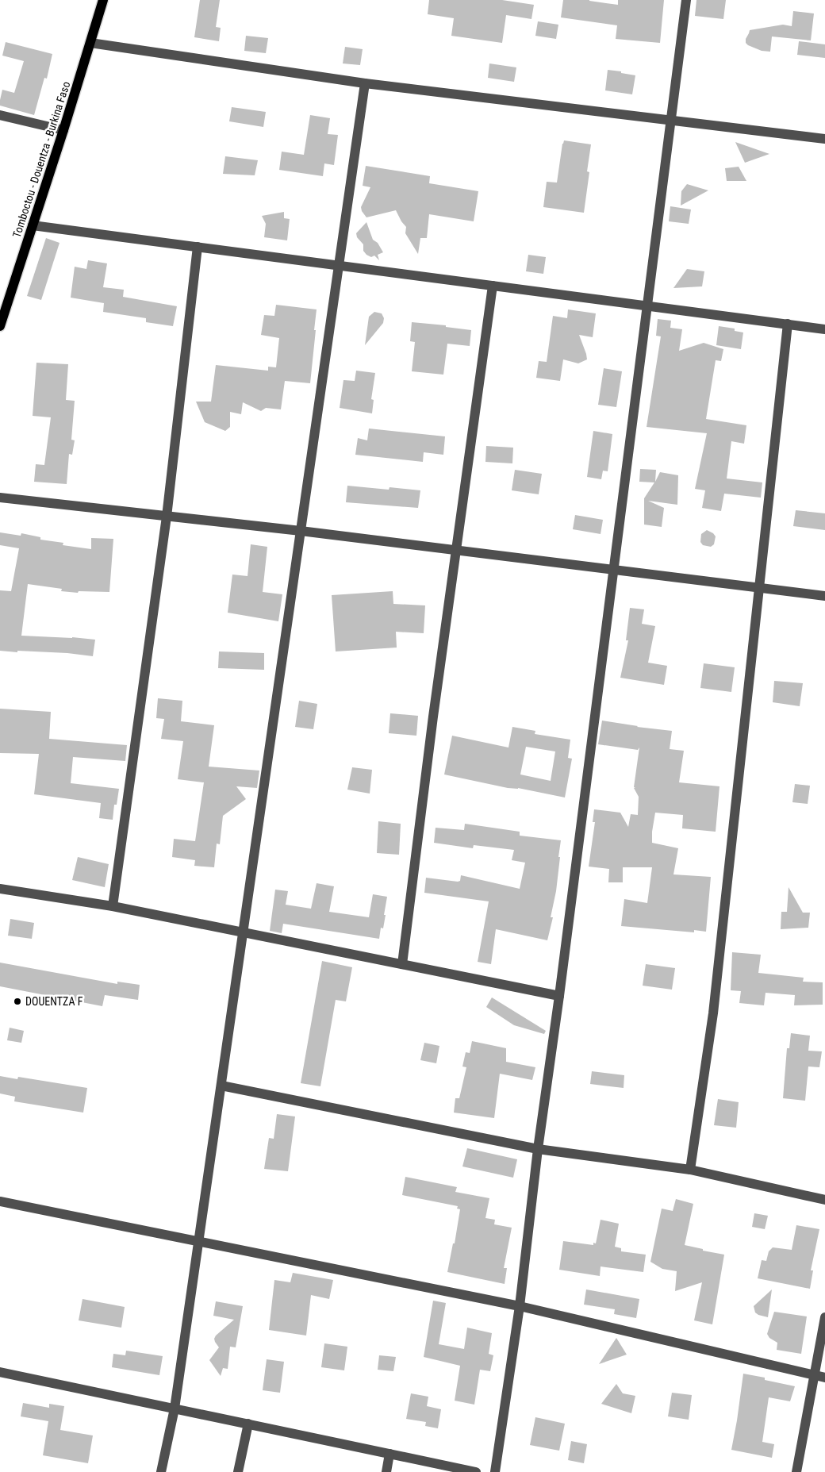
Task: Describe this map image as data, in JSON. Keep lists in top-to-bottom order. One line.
{"streets":{"main road":["Tomboctou - Douentza - Burkina Faso"]},"places":["DOUENTZA F"]}
